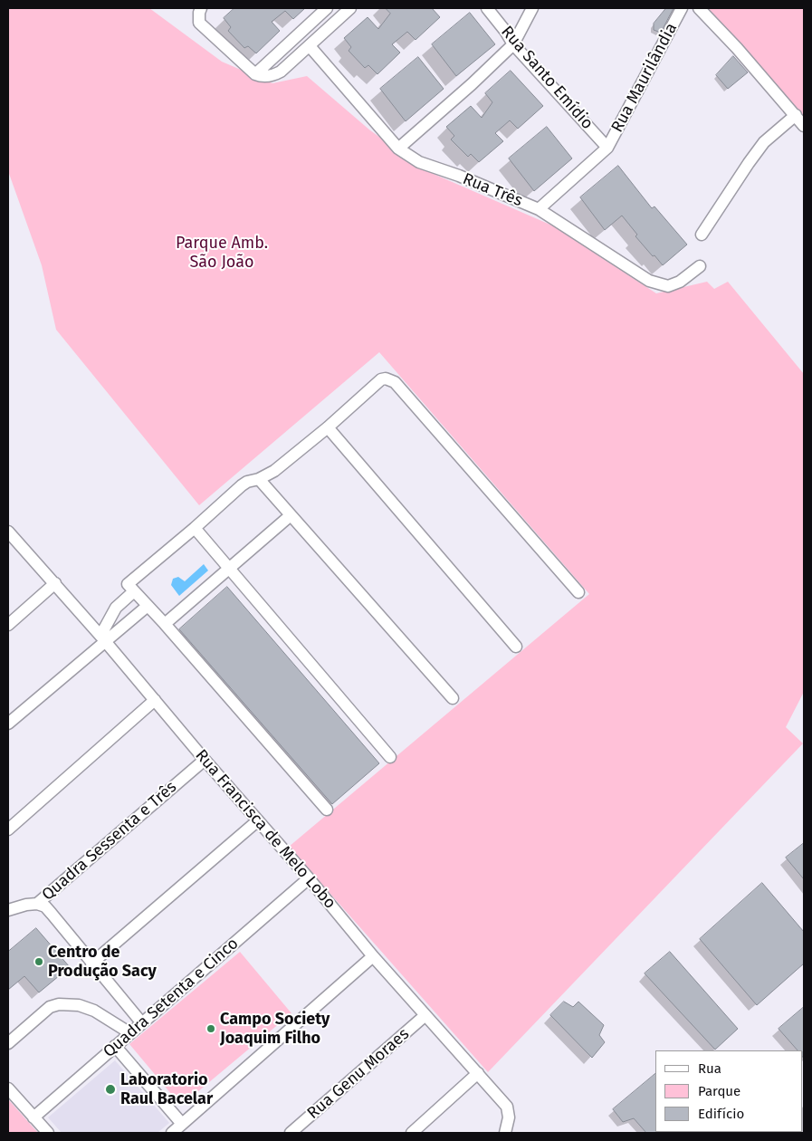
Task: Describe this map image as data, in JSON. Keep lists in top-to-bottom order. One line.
{"streets":{"street":["Rua Santo Emídio","Rua Maurilândia","Rua Três","Rua Francisca de Melo Lobo","Quadra Sessenta e Três","Quadra Setenta e Cinco","Rua Genu Moraes"]},"crossings":[["Rua Santo Emídio","Rua Maurilândia"],["Rua Francisca de Melo Lobo","Quadra Sessenta e Três"],["Rua Francisca de Melo Lobo","Quadra Setenta e Cinco"],["Rua Francisca de Melo Lobo","Rua Genu Moraes"]],"parks":["Parque Amb. São João"],"places":["Centro de Produção Sacy","Campo Society Joaquim Filho","Laboratorio Raul Bacelar"],"legend":["Rua","Parque","Edifício"]}
